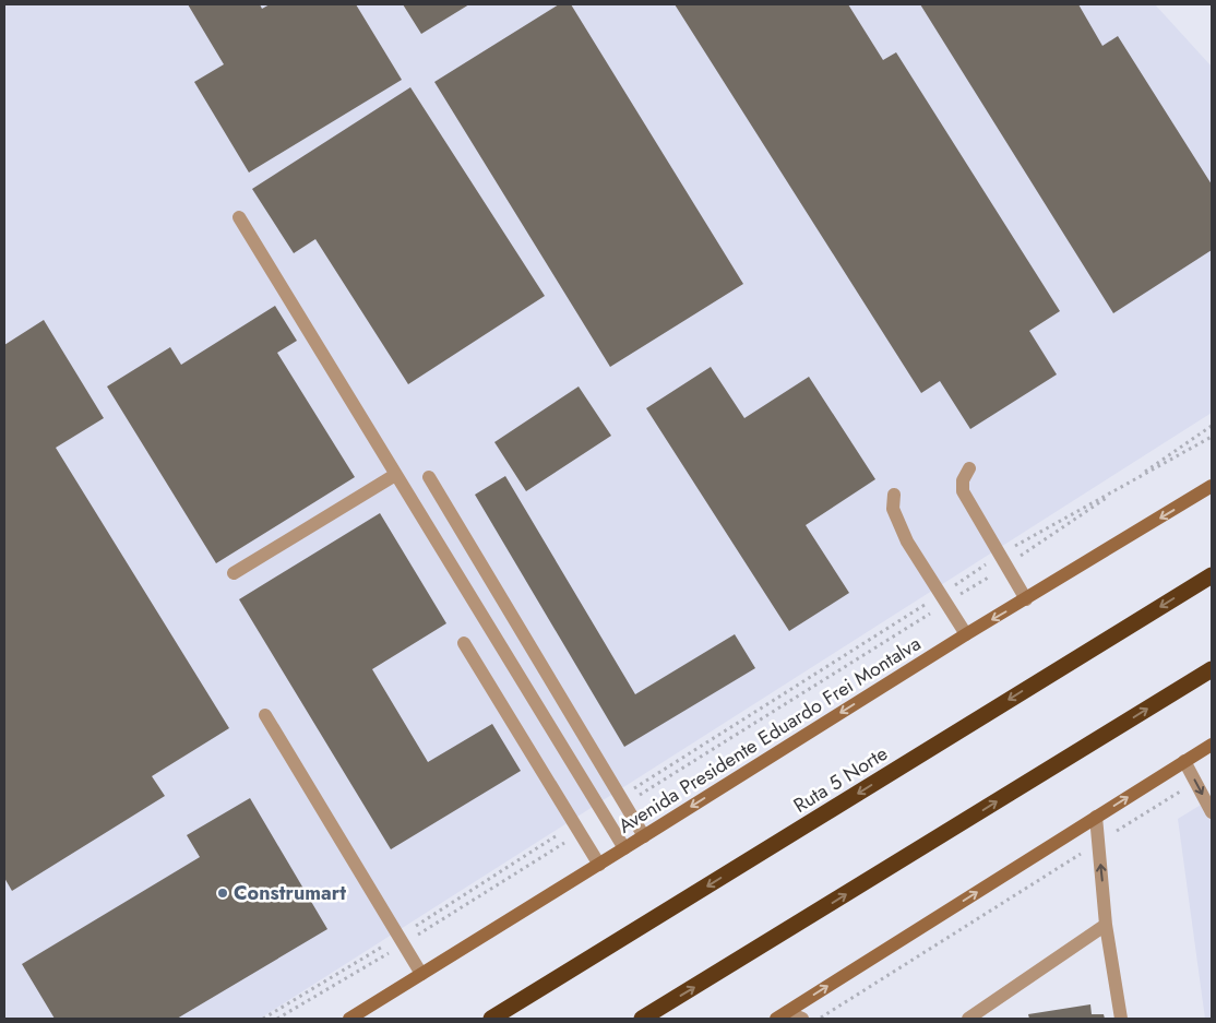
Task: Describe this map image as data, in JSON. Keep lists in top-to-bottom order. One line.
{"streets":{"highway":["Ruta 5 Norte"],"main road":["Avenida Presidente Eduardo Frei Montalva"]},"one_way":["Avenida Presidente Eduardo Frei Montalva"],"places":["Construmart"]}
